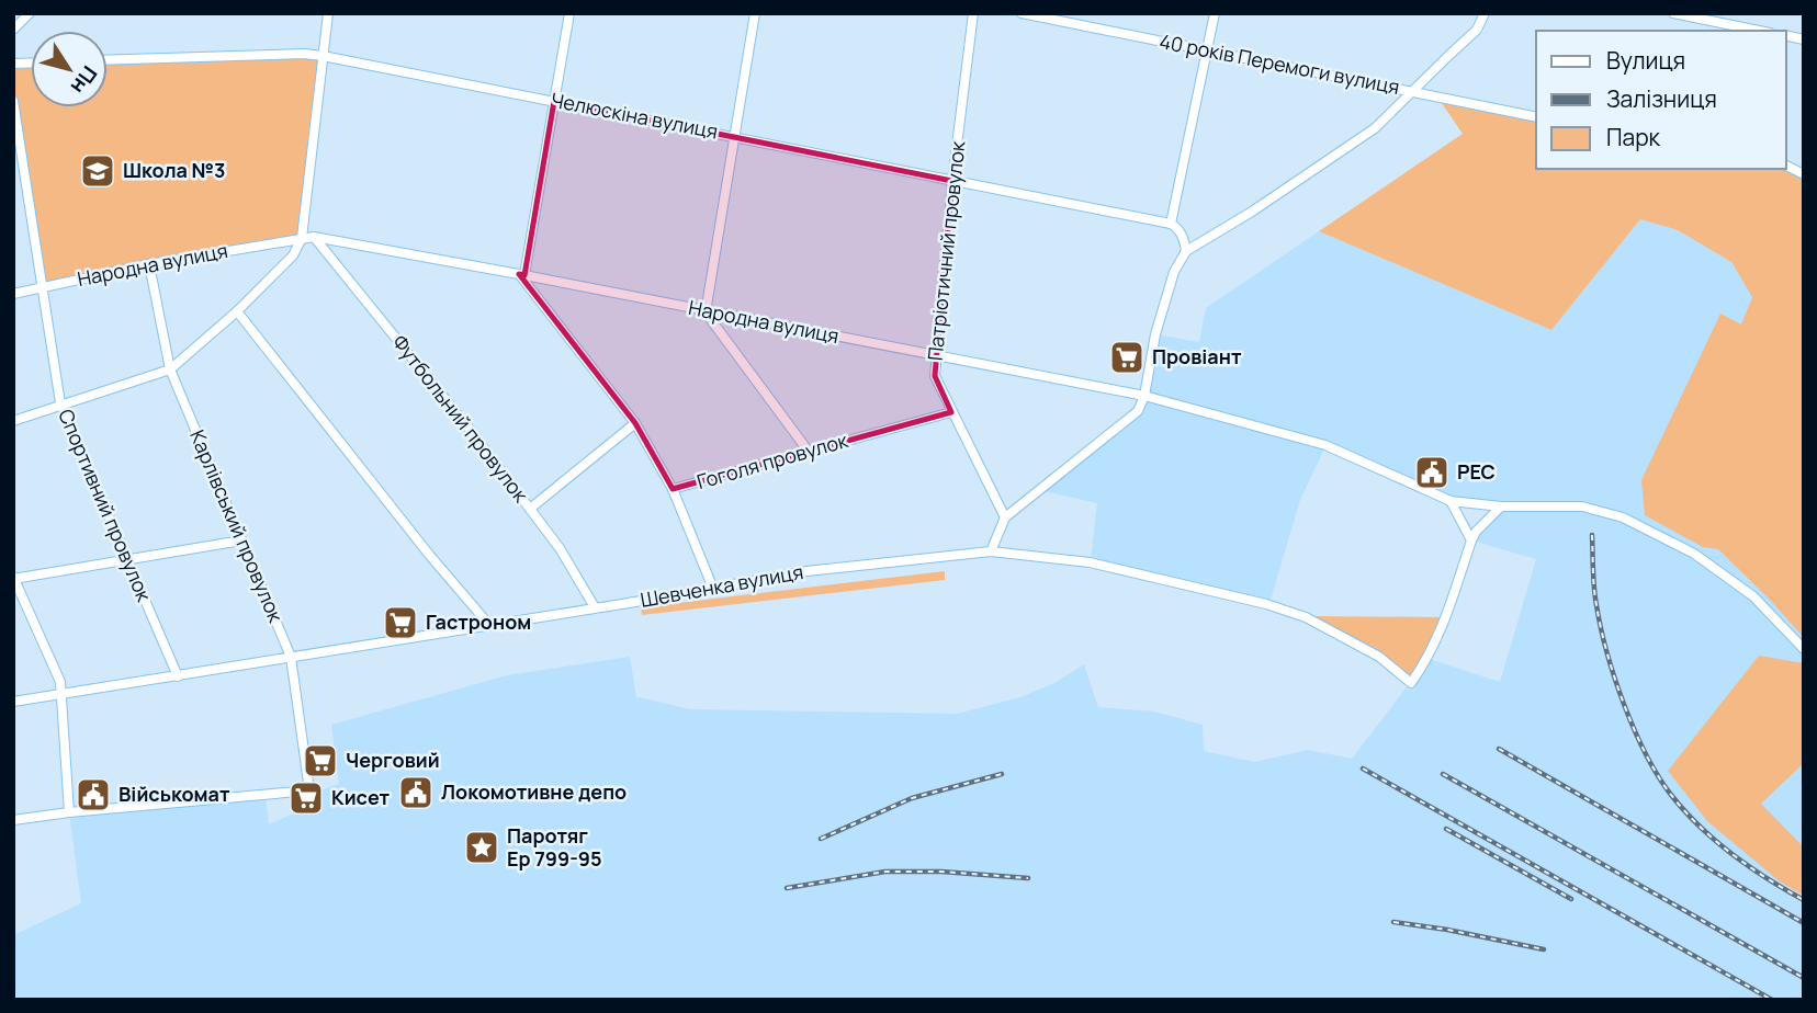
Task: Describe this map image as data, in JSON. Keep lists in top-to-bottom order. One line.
{"streets":{"street":["40 років Перемоги вулиця","Челюскіна вулиця","Патріотичний провулок","Народна вулиця","Футбольний провулок","Гоголя провулок","Спортивний провулок","Карлівський провулок","Шевченка вулиця"]},"crossings":[["Челюскіна вулиця","Патріотичний провулок"],["Патріотичний провулок","Народна вулиця"],["Патріотичний провулок","Гоголя провулок"],["Народна вулиця","Футбольний провулок"],["Народна вулиця","Гоголя провулок"],["Народна вулиця","Спортивний провулок"],["Народна вулиця","Карлівський провулок"],["Футбольний провулок","Шевченка вулиця"],["Спортивний провулок","Шевченка вулиця"],["Карлівський провулок","Шевченка вулиця"]],"places":{"school or university":["Школа №3"],"supermarket":["Провіант","Гастроном","Черговий","Кисет"],"public building":["РЕС","Локомотивне депо","Військомат"],"place":["Паротяг Ер 799-95"]},"legend":["Вулиця","Залізниця","Парк"],"north":"bottom right"}
